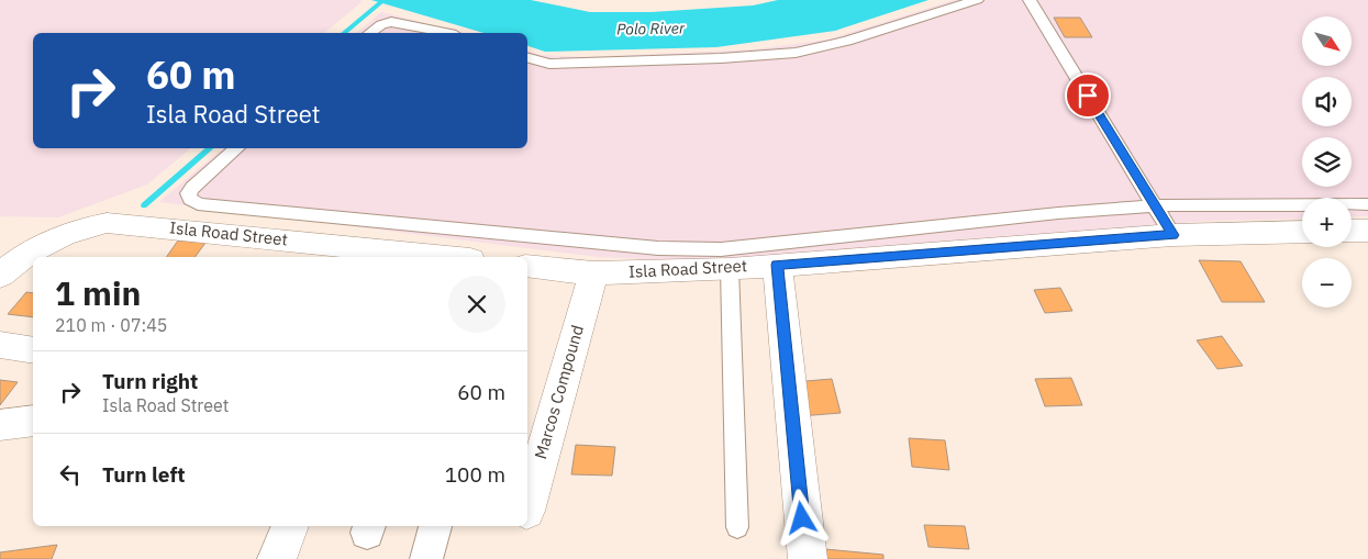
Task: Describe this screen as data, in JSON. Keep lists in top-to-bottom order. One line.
{"streets":{"street":["Isla Road Street","Marcos Compound"]},"crossings":[["Isla Road Street","Marcos Compound"]],"water":["Polo River"],"north":"bottom right","page":{"map_buttons":["+","−"],"turn":["60 m","Isla Road Street"],"heading":["1 min","210 m · 07:45"],"list":[{"name":"Turn right","note":"Isla Road Street","value":"60 m"},{"name":"Turn left","value":"100 m"}]}}
